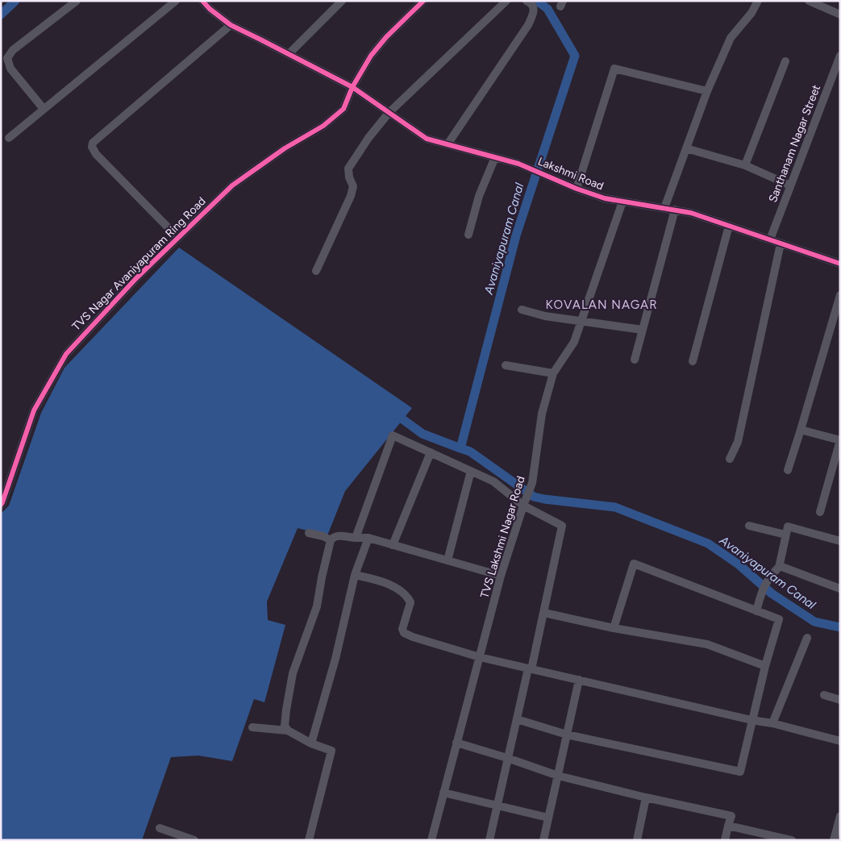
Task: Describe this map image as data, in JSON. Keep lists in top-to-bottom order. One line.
{"streets":{"street":["Santhanam Nagar Street","Lakshmi Road","TVS Nagar Avaniyapuram Ring Road","TVS Lakshmi Nagar Road"]},"crossings":[["Santhanam Nagar Street","Lakshmi Road"],["Lakshmi Road","TVS Nagar Avaniyapuram Ring Road"],["Lakshmi Road","TVS Lakshmi Nagar Road"]],"districts":["KOVALAN NAGAR"],"water":["Avaniyapuram Canal"]}
